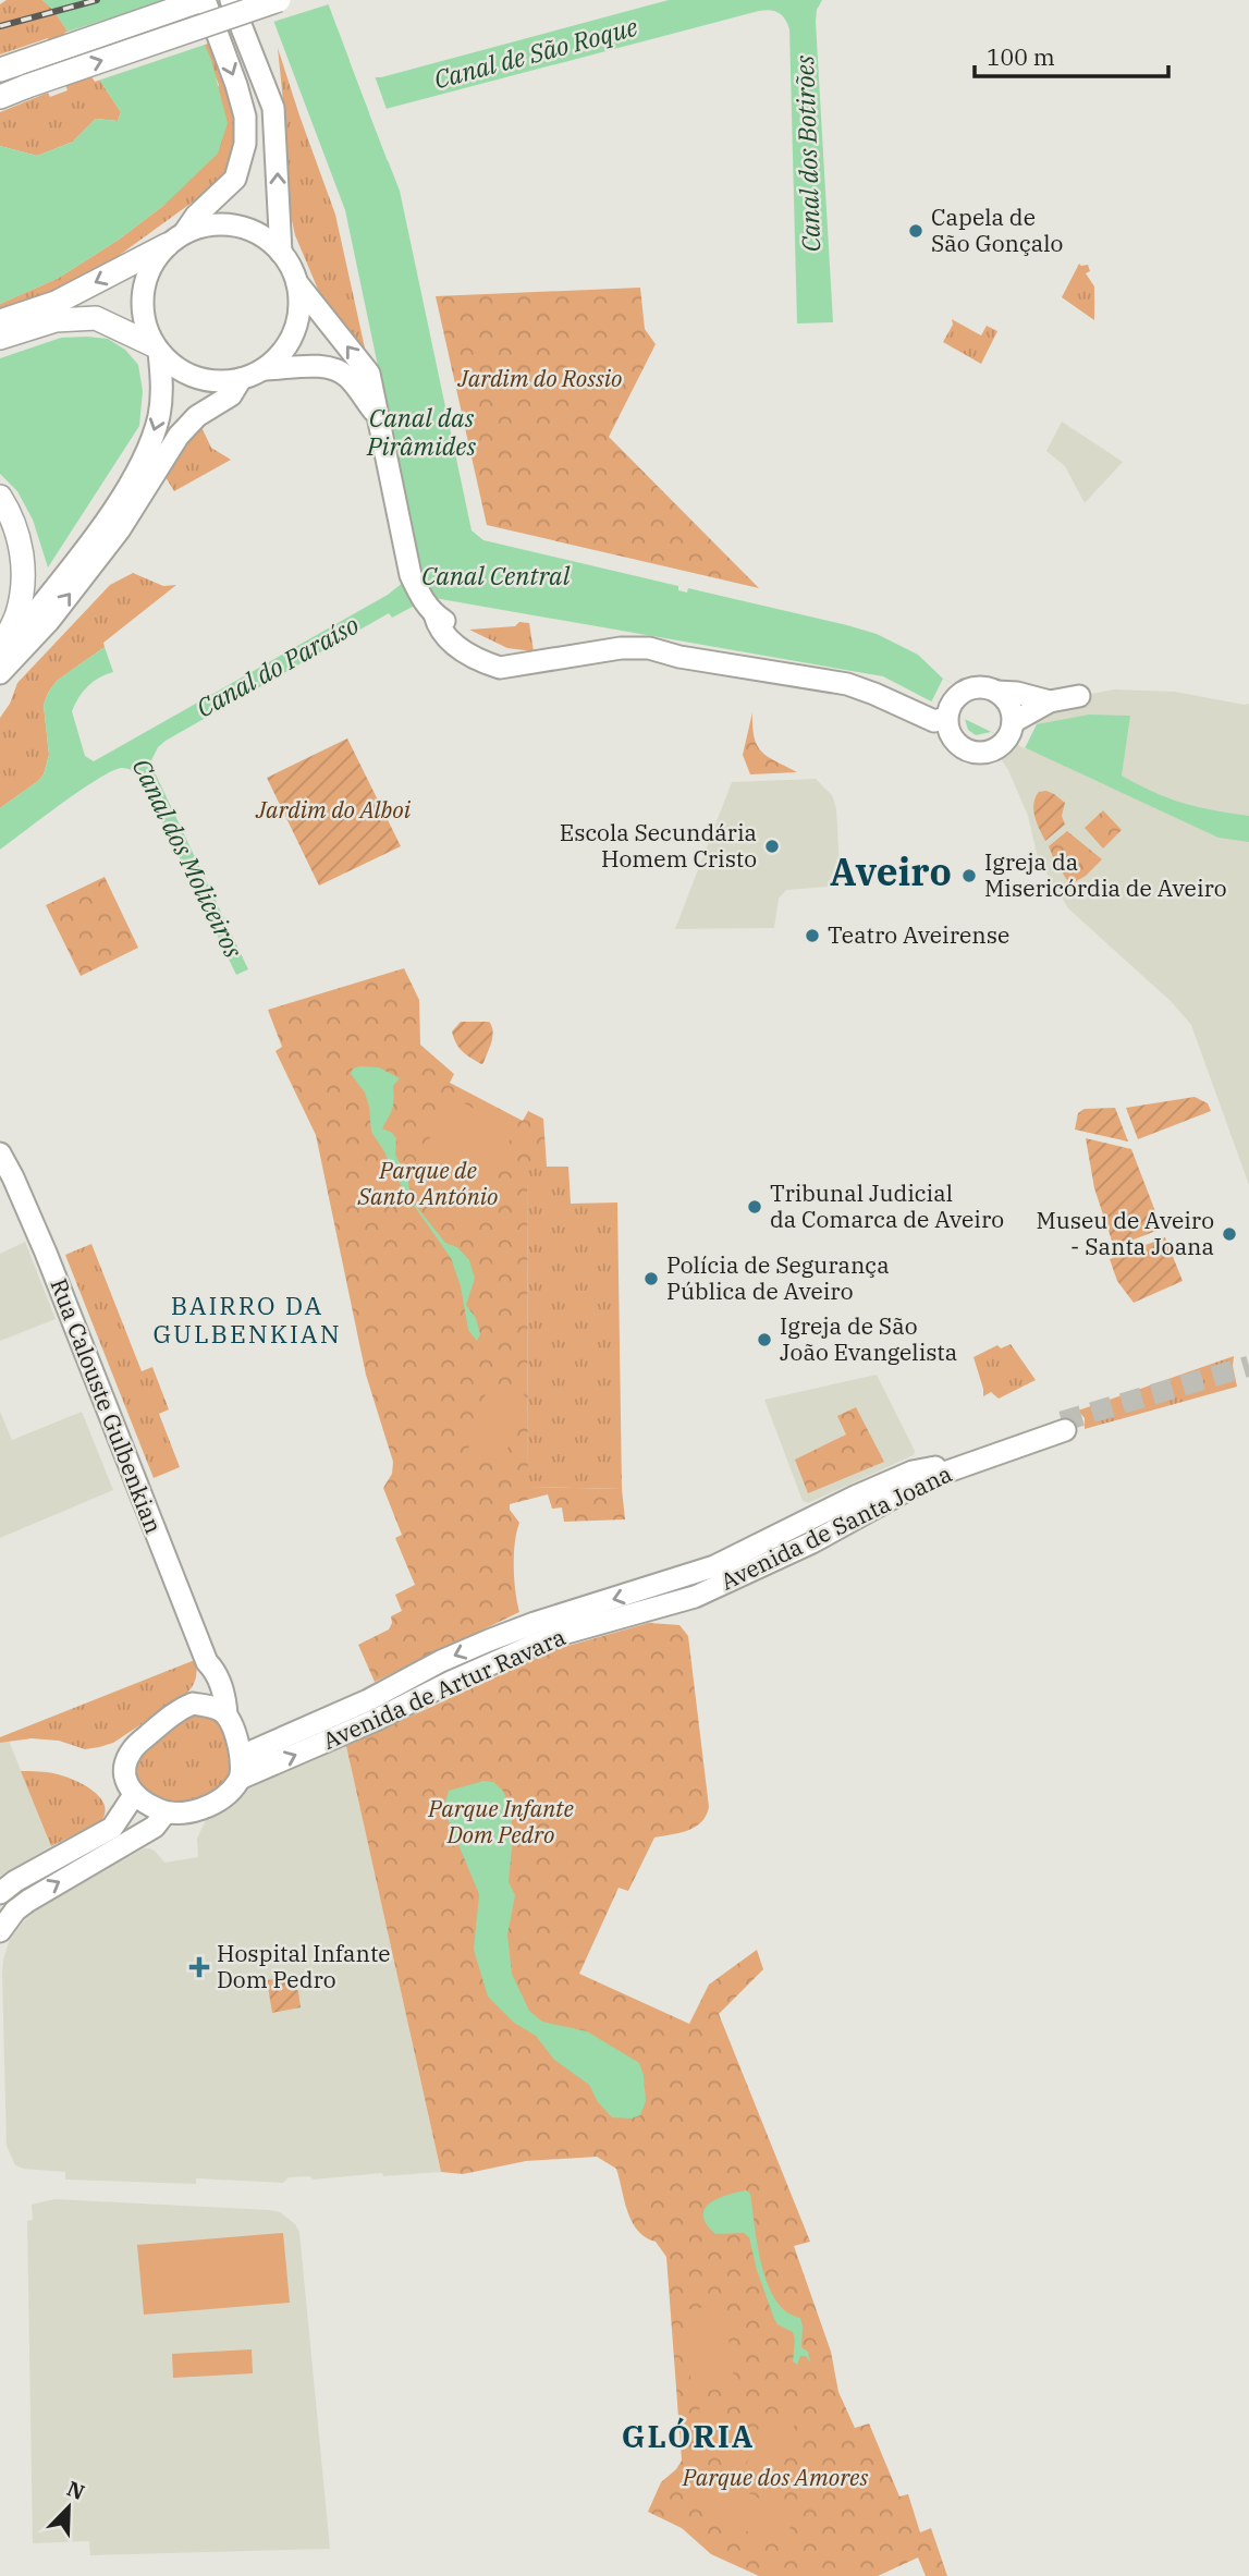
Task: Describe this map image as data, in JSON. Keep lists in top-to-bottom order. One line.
{"streets":{"main road":["Rua Calouste Gulbenkian","Avenida de Santa Joana","Avenida de Artur Ravara"]},"crossings":[["Rua Calouste Gulbenkian","Avenida de Artur Ravara"],["Avenida de Santa Joana","Avenida de Artur Ravara"]],"districts":["Aveiro","BAIRRO DA GULBENKIAN","GLÓRIA"],"water":["Canal de São Roque","Canal dos Botirões","Canal das Pirâmides","Canal Central","Canal do Paraíso","Canal dos Moliceiros"],"parks":["Jardim do Rossio","Jardim do Alboi","Parque de Santo António","Parque Infante Dom Pedro","Parque dos Amores"],"places":{"other":["Capela de São Gonçalo","Escola Secundária Homem Cristo","Igreja da Misericórdia de Aveiro","Teatro Aveirense","Tribunal Judicial da Comarca de Aveiro","Museu de Aveiro - Santa Joana","Polícia de Segurança Pública de Aveiro","Igreja de São João Evangelista"],"health":["Hospital Infante Dom Pedro"]},"scale_bar":"100 m","north":"top right"}
